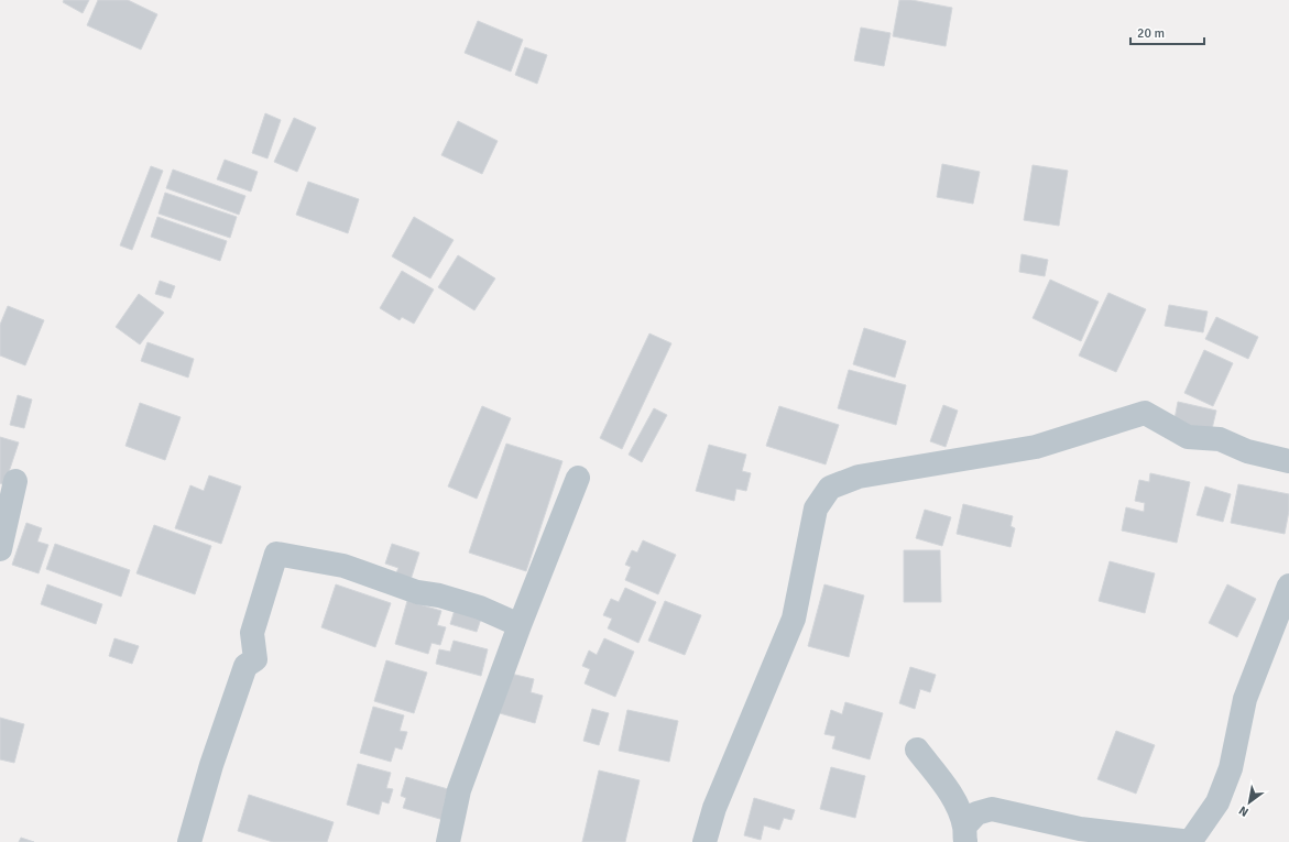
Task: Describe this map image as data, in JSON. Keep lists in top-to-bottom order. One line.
{"scale_bar":"20 m","north":"bottom left"}
